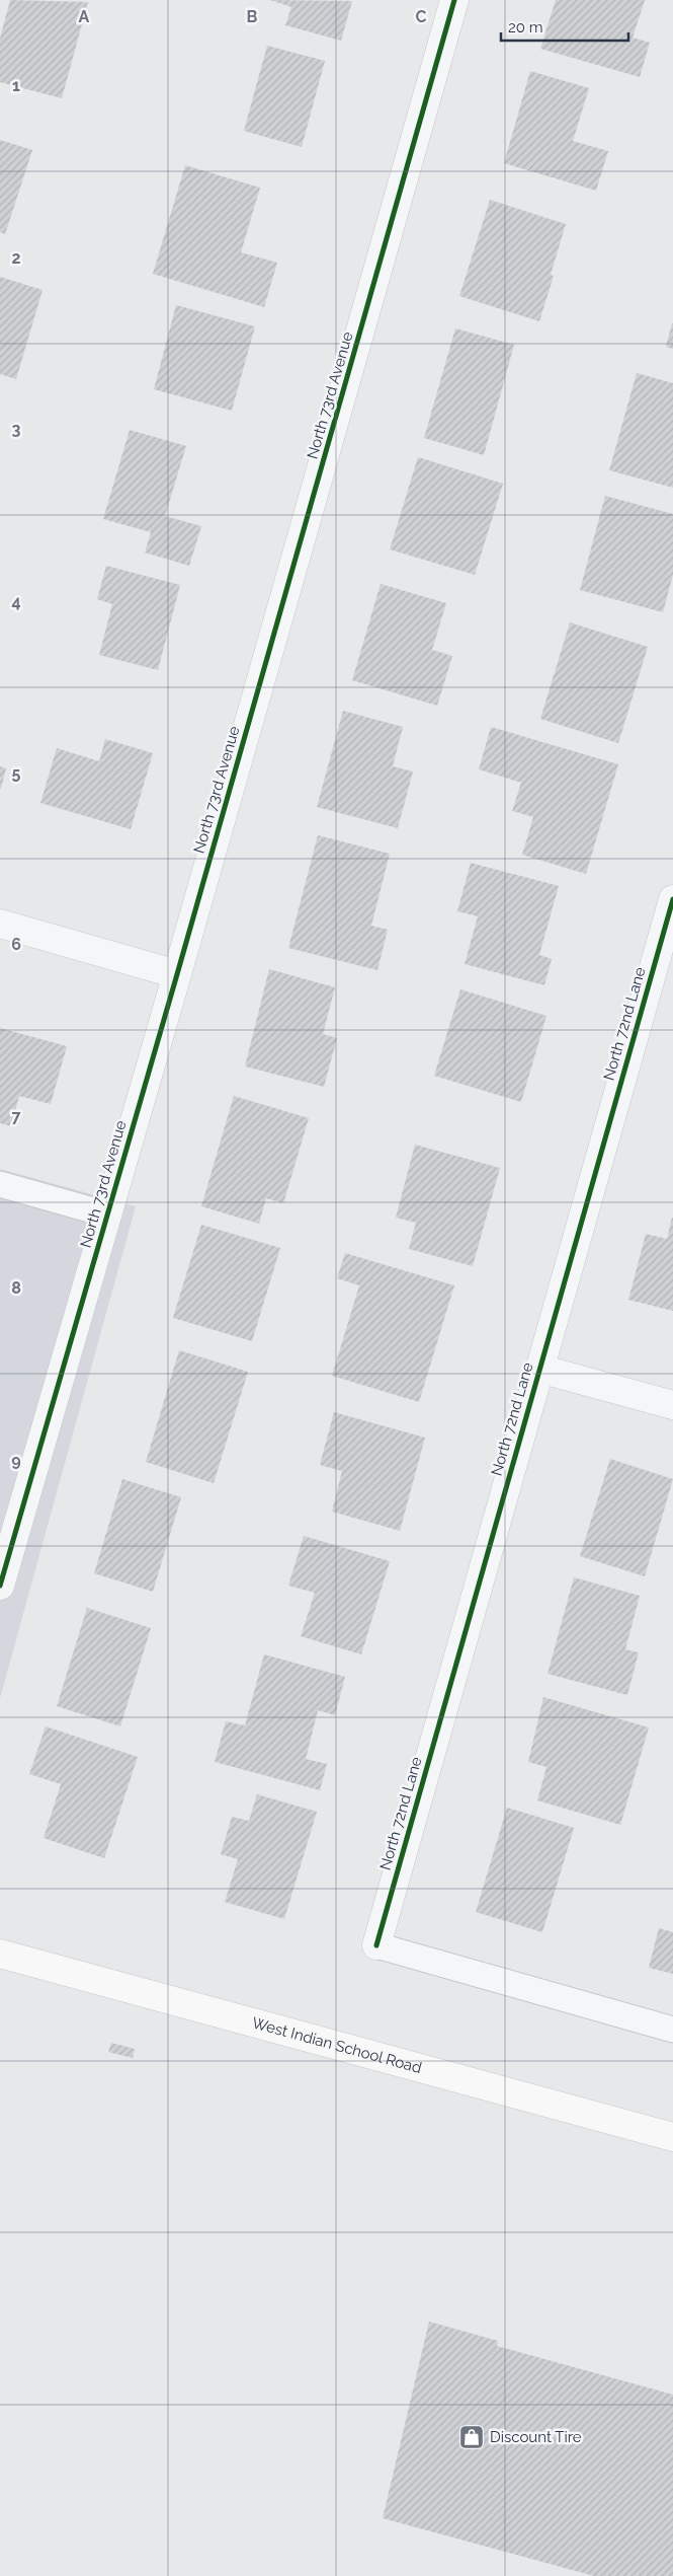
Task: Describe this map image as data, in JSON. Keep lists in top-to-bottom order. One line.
{"streets":{"main road":["West Indian School Road"],"street":["North 73rd Avenue","North 72nd Lane"]},"places":{"shop":["Discount Tire"]},"scale_bar":"20 m","grid":{"columns":["A","B","C"],"rows":["1","2","3","4","5","6","7","8","9"]}}
